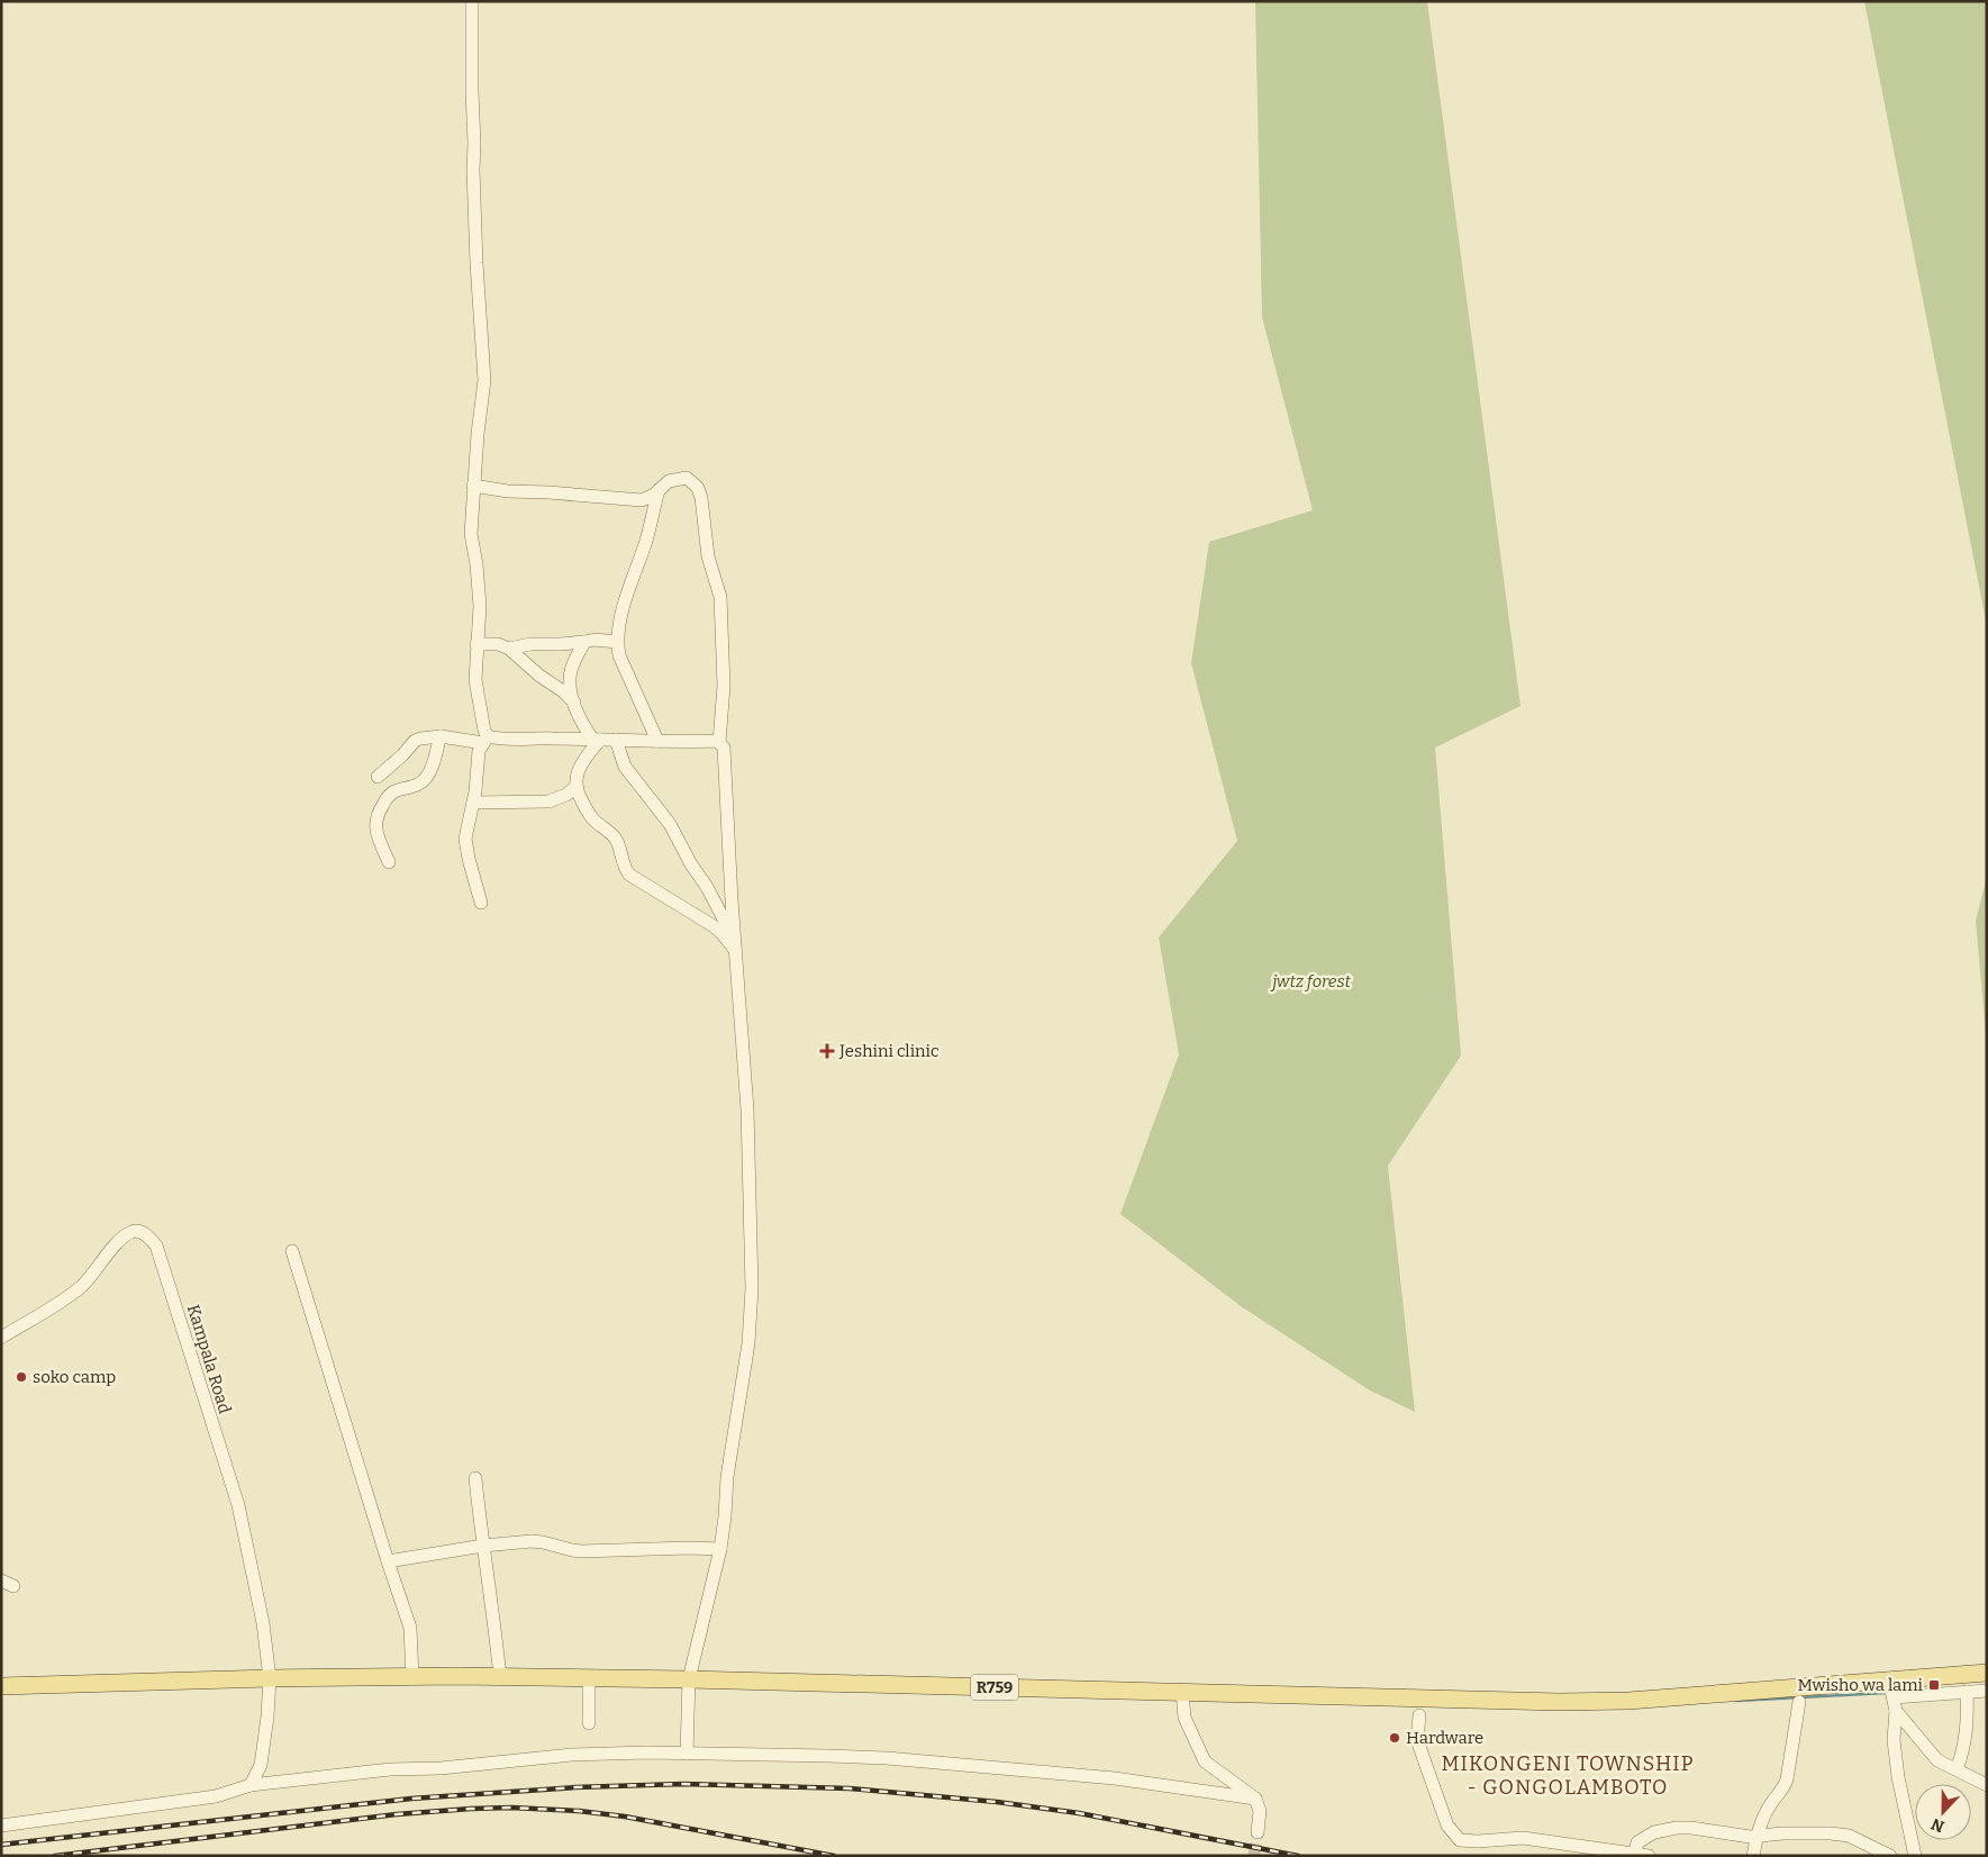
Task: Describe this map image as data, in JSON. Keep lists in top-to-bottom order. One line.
{"streets":{"main road":["R759"],"street":["Kampala Road"]},"crossings":[["Kampala Road","R759"]],"districts":["MIKONGENI TOWNSHIP - GONGOLAMBOTO"],"parks":["jwtz forest"],"places":{"health":["Jeshini clinic"],"other":["soko camp","Hardware"],"transit":["Mwisho wa lami"]},"north":"bottom"}
